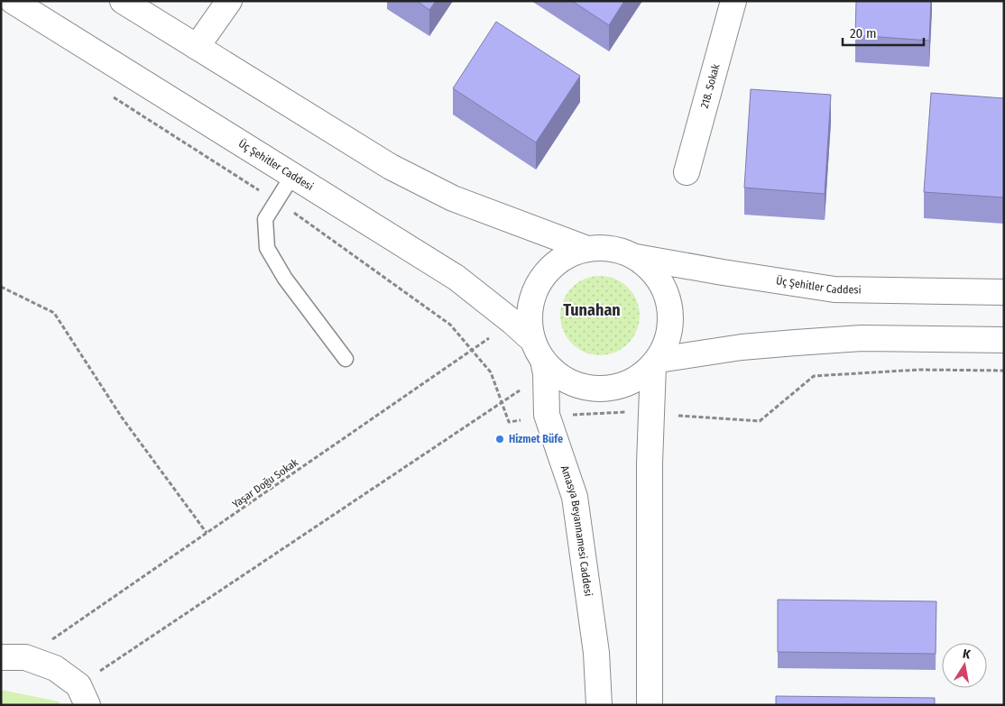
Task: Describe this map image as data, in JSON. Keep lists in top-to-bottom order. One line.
{"streets":{"main road":["218. Sokak","Üç Şehitler Caddesi","Amasya Beyannamesi Caddesi"],"path":["Yaşar Doğu Sokak"]},"crossings":[["Üç Şehitler Caddesi","Yaşar Doğu Sokak"],["Üç Şehitler Caddesi","Amasya Beyannamesi Caddesi"]],"districts":["Tunahan"],"places":["Hizmet Büfe"],"scale_bar":"20 m","north":"top"}
